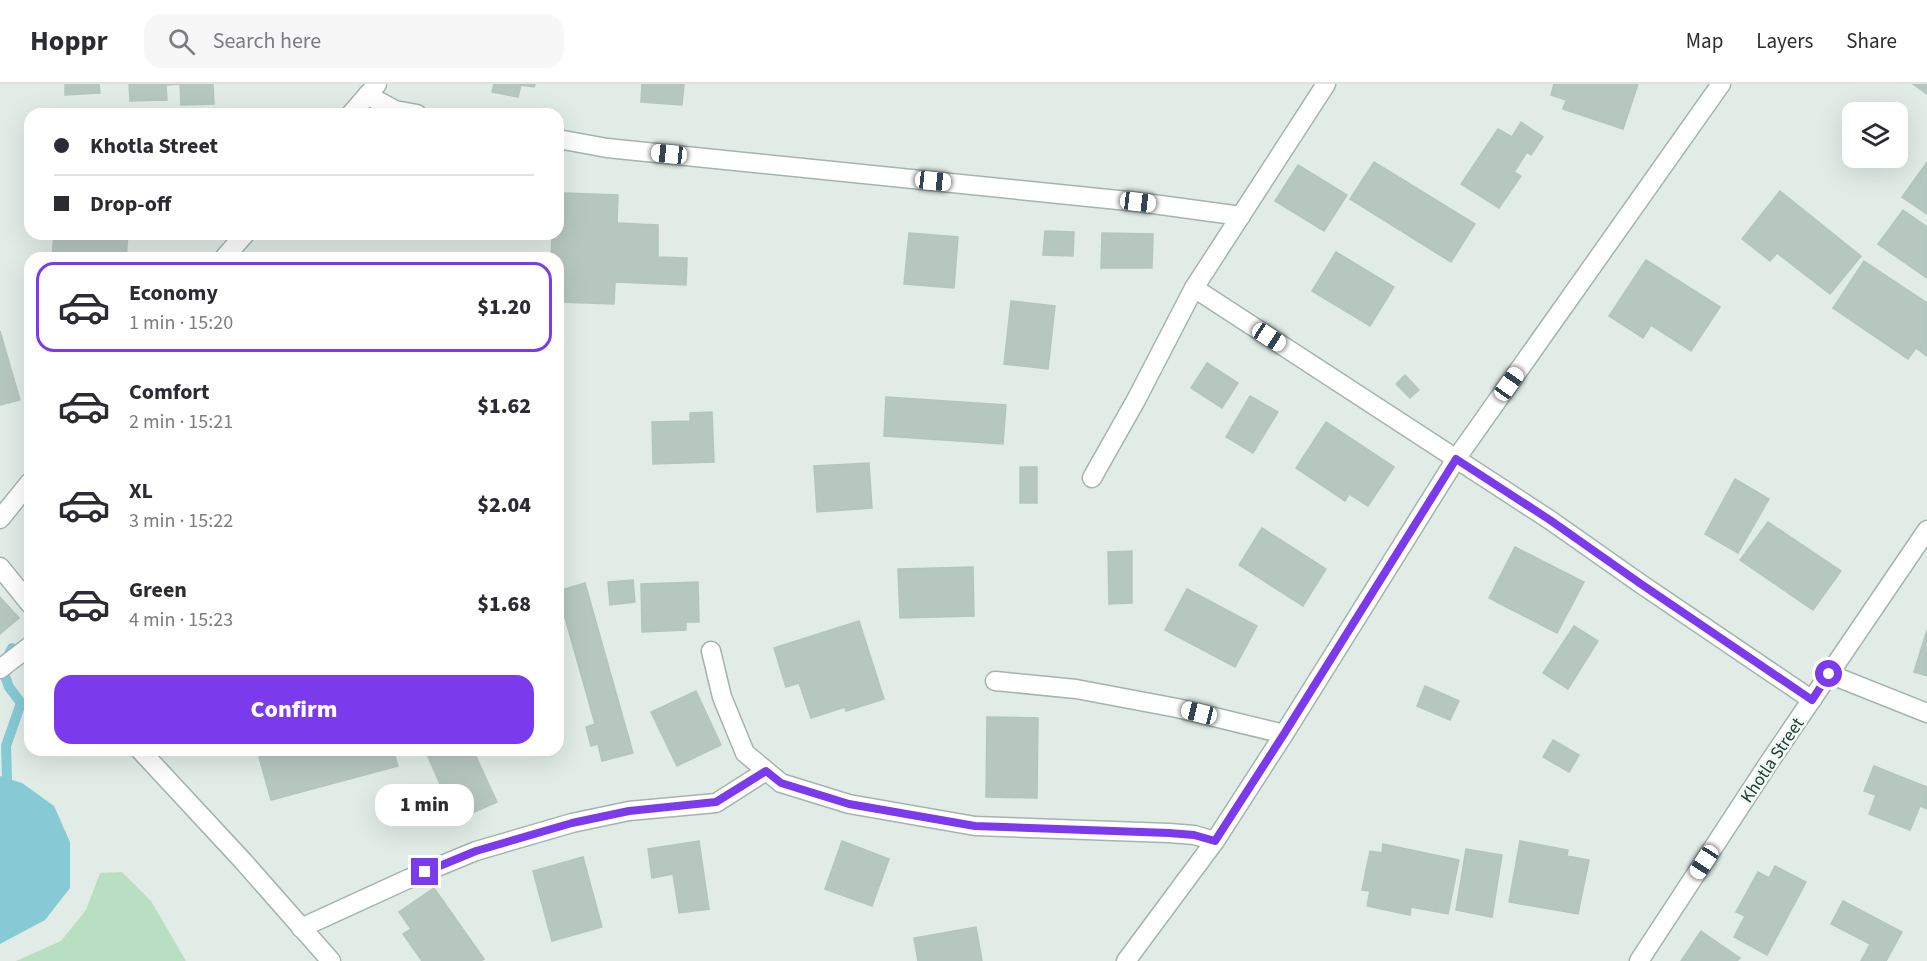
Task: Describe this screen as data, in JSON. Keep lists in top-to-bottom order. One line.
{"streets":{"street":["Khotla Street"]},"page":{"header":"Hoppr","search":"Search here","nav":["Map","Layers","Share"],"banner":["Khotla Street","Drop-off"],"list":[{"name":"Economy","note":"1 min · 15:20","value":"$1.20"},{"name":"Comfort","note":"2 min · 15:21","value":"$1.62"},{"name":"XL","note":"3 min · 15:22","value":"$2.04"},{"name":"Green","note":"4 min · 15:23","value":"$1.68"}],"buttons":"Confirm","bubble":"1 min"}}
